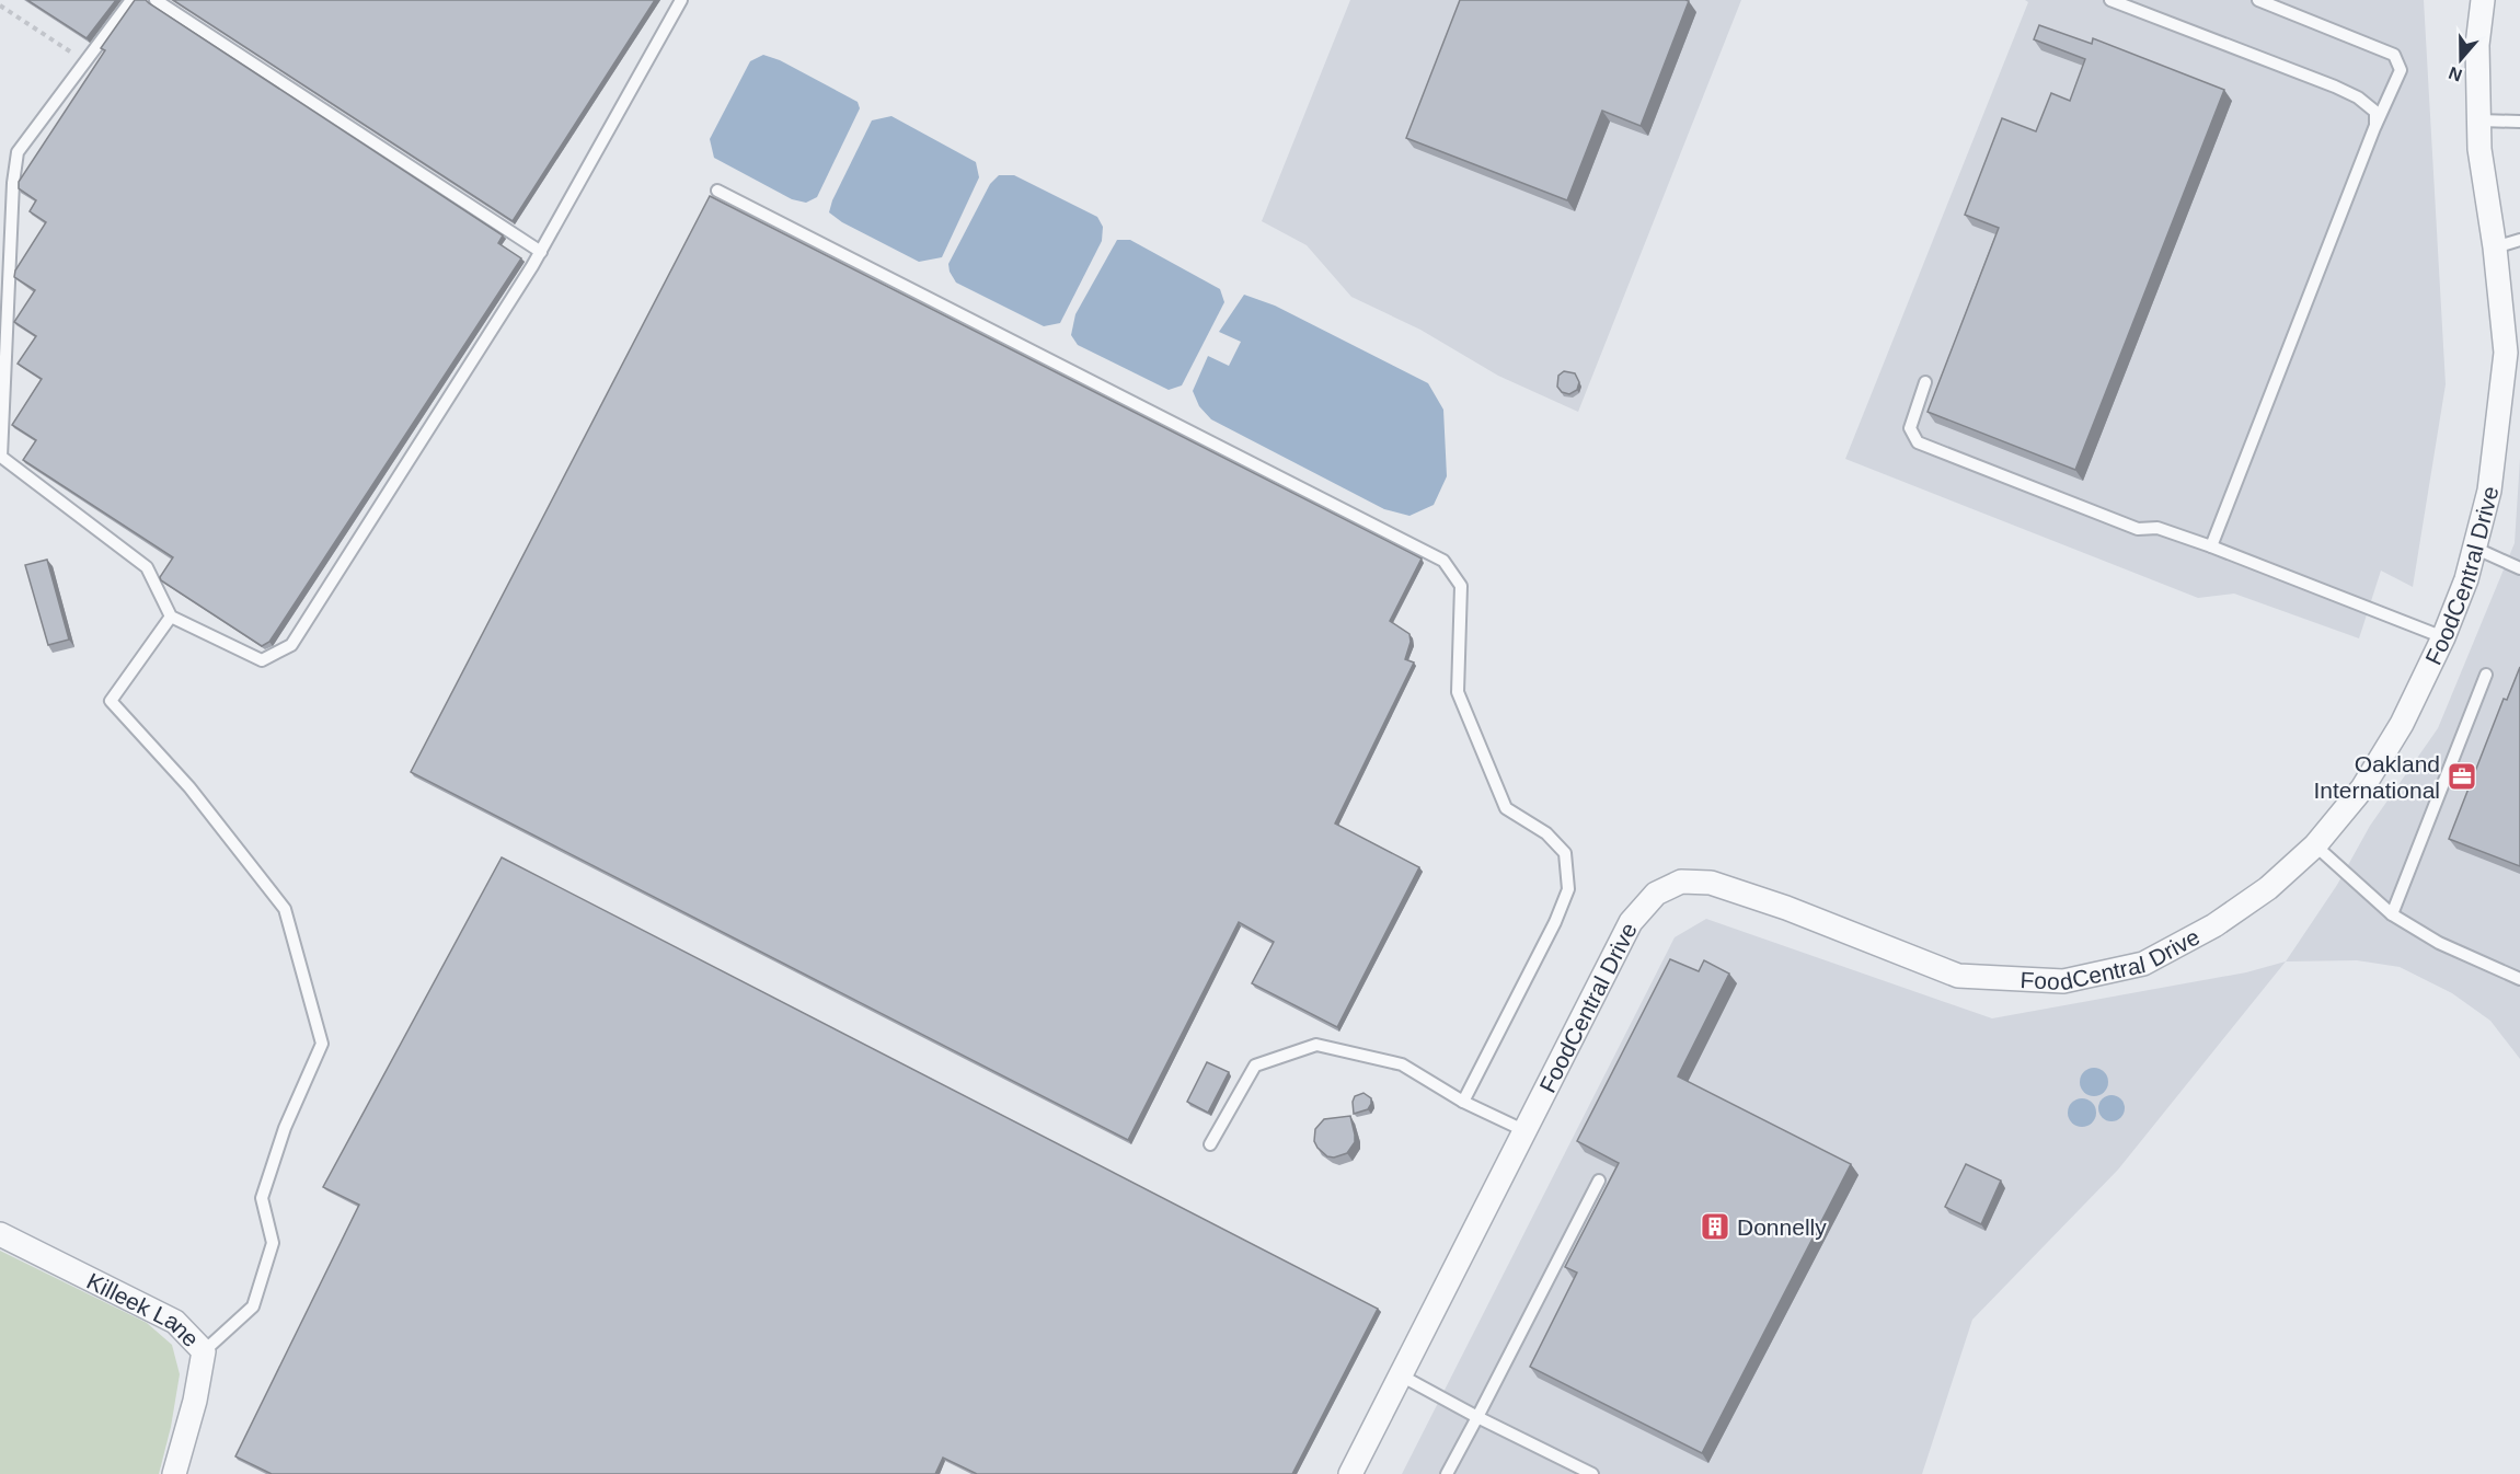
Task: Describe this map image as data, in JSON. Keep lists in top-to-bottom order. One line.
{"streets":{"street":["FoodCentral Drive","Killeek Lane"]},"places":{"office":["Oakland International"],"building":["Donnelly"]},"north":"bottom"}
